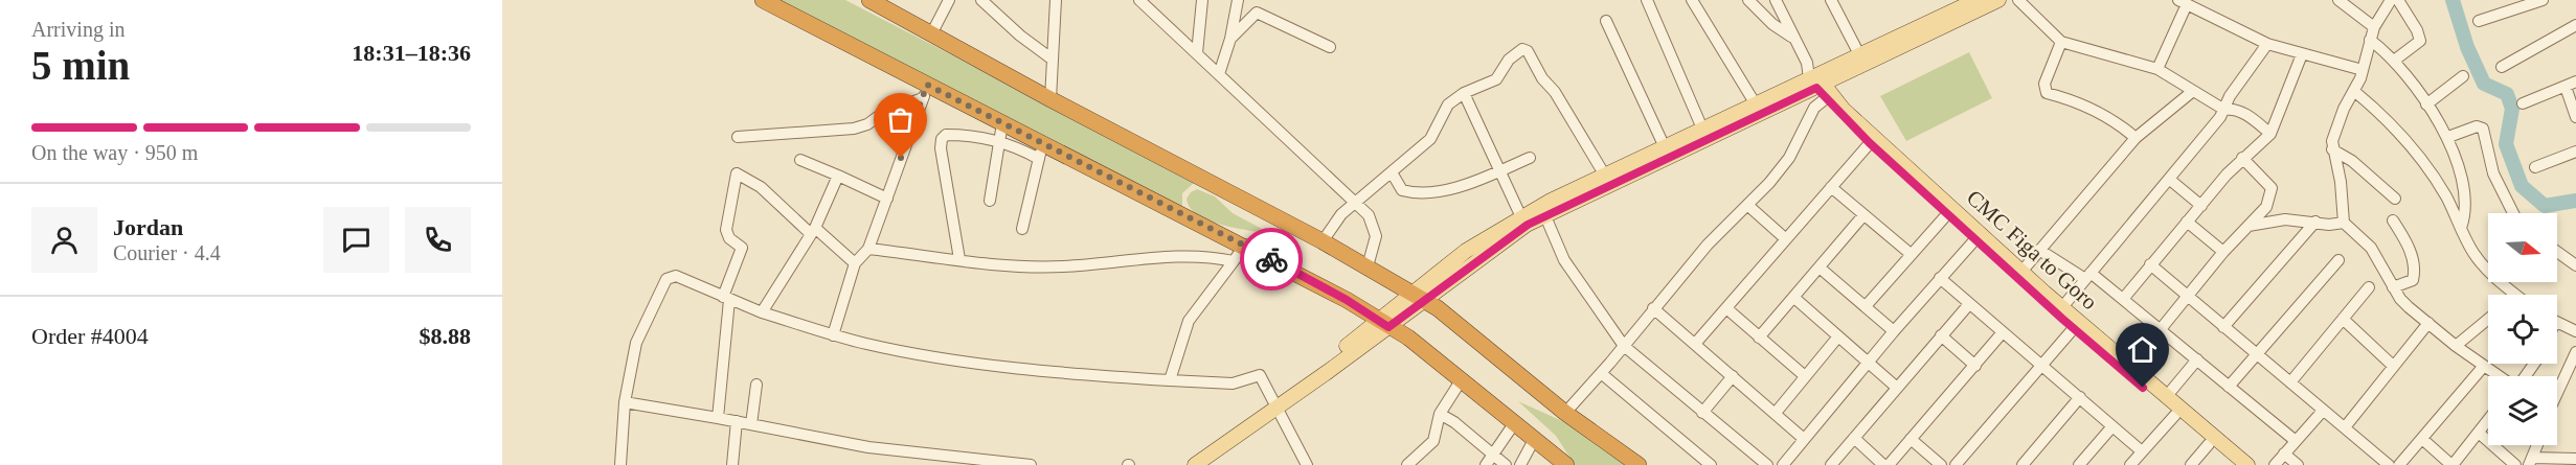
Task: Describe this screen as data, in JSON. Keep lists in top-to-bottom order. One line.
{"streets":{"main road":["CMC Figa to Goro"]},"north":"right","page":{"heading":["5 min","Arriving in","18:31–18:36"],"panel":["Jordan","Courier · 4.4","Order #4004","$8.88"],"bar":"On the way · 950 m"}}
